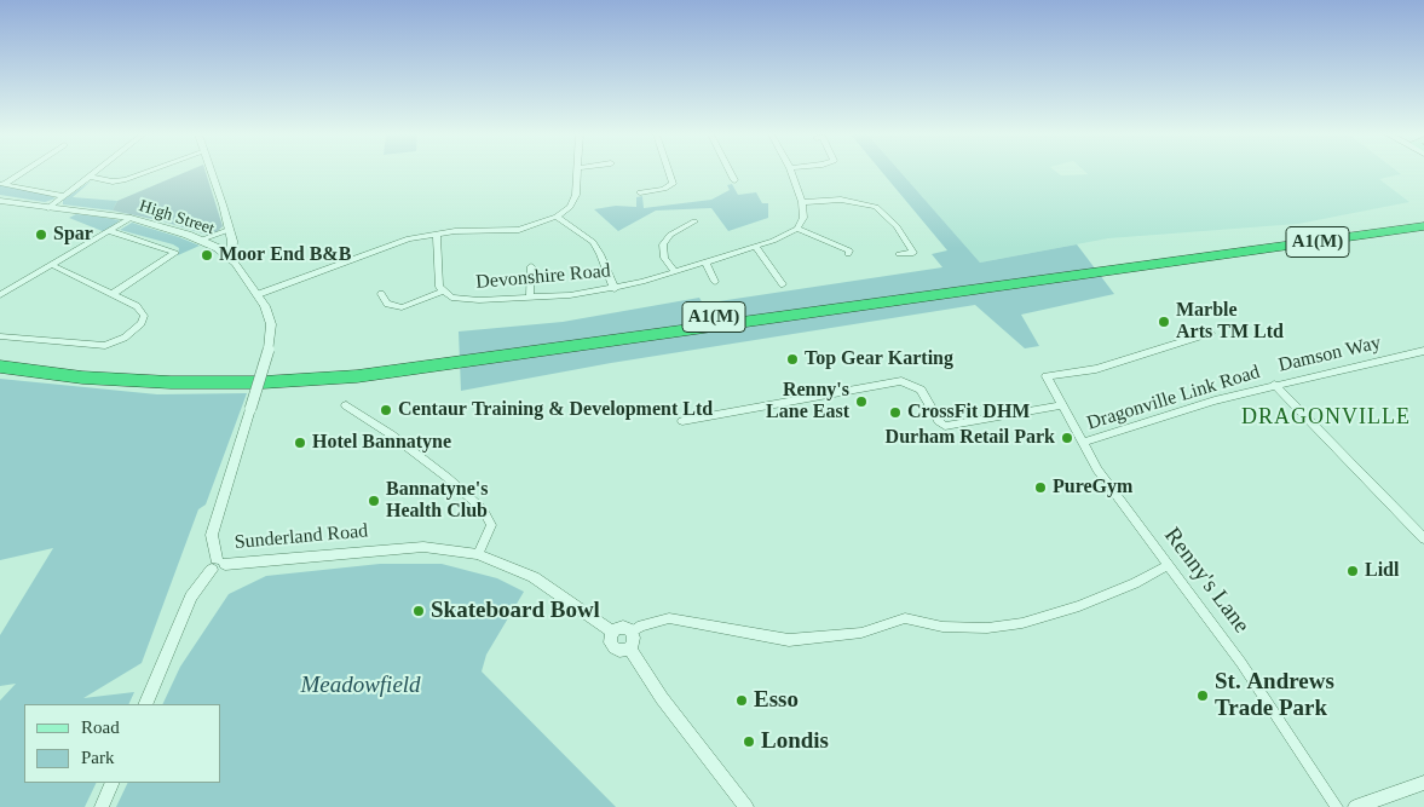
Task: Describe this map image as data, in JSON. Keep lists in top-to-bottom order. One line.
{"streets":{"highway":["A1(M)"],"street":["High Street","Devonshire Road","Damson Way","Dragonville Link Road","Sunderland Road","Renny's Lane"]},"crossings":[["Damson Way","Dragonville Link Road"],["Dragonville Link Road","Renny's Lane"]],"districts":["DRAGONVILLE"],"parks":["Meadowfield"],"places":["Spar","Moor End B&B","Marble Arts TM Ltd","Top Gear Karting","Renny's Lane East","Centaur Training & Development Ltd","CrossFit DHM","Durham Retail Park","Hotel Bannatyne","PureGym","Bannatyne's Health Club","Lidl","Skateboard Bowl","St. Andrews Trade Park","Esso","Londis"],"legend":["Road","Park"]}
